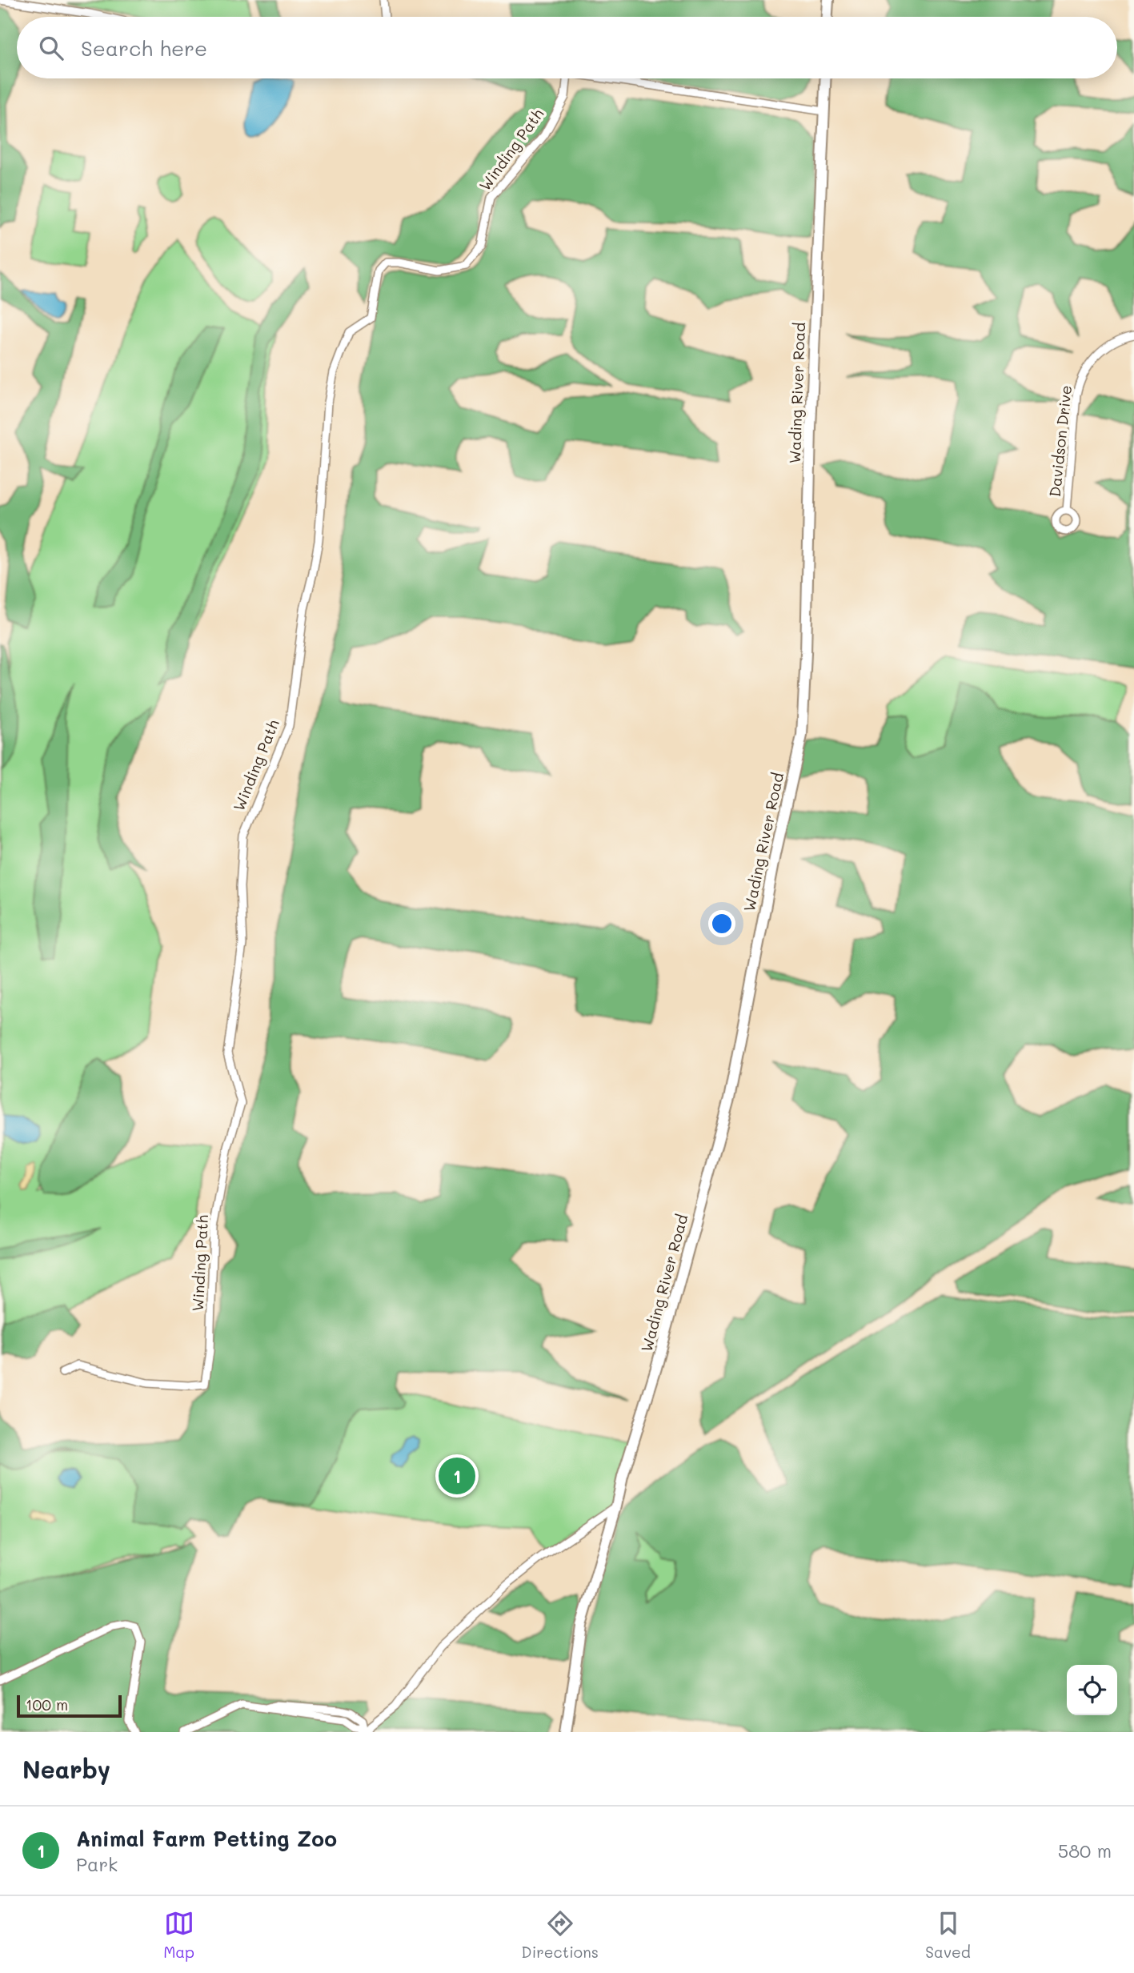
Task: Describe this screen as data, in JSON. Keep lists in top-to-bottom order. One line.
{"streets":{"main road":["Wading River Road"],"street":["Winding Path","Davidson Drive"]},"scale_bar":"100 m","page":{"search":"Search here","pins":"1","scale":"100 m","heading":"Nearby","list":[{"mark":"1","name":"Animal Farm Petting Zoo","note":"Park","value":"580 m"}],"nav":["Map","Directions","Saved"]}}
